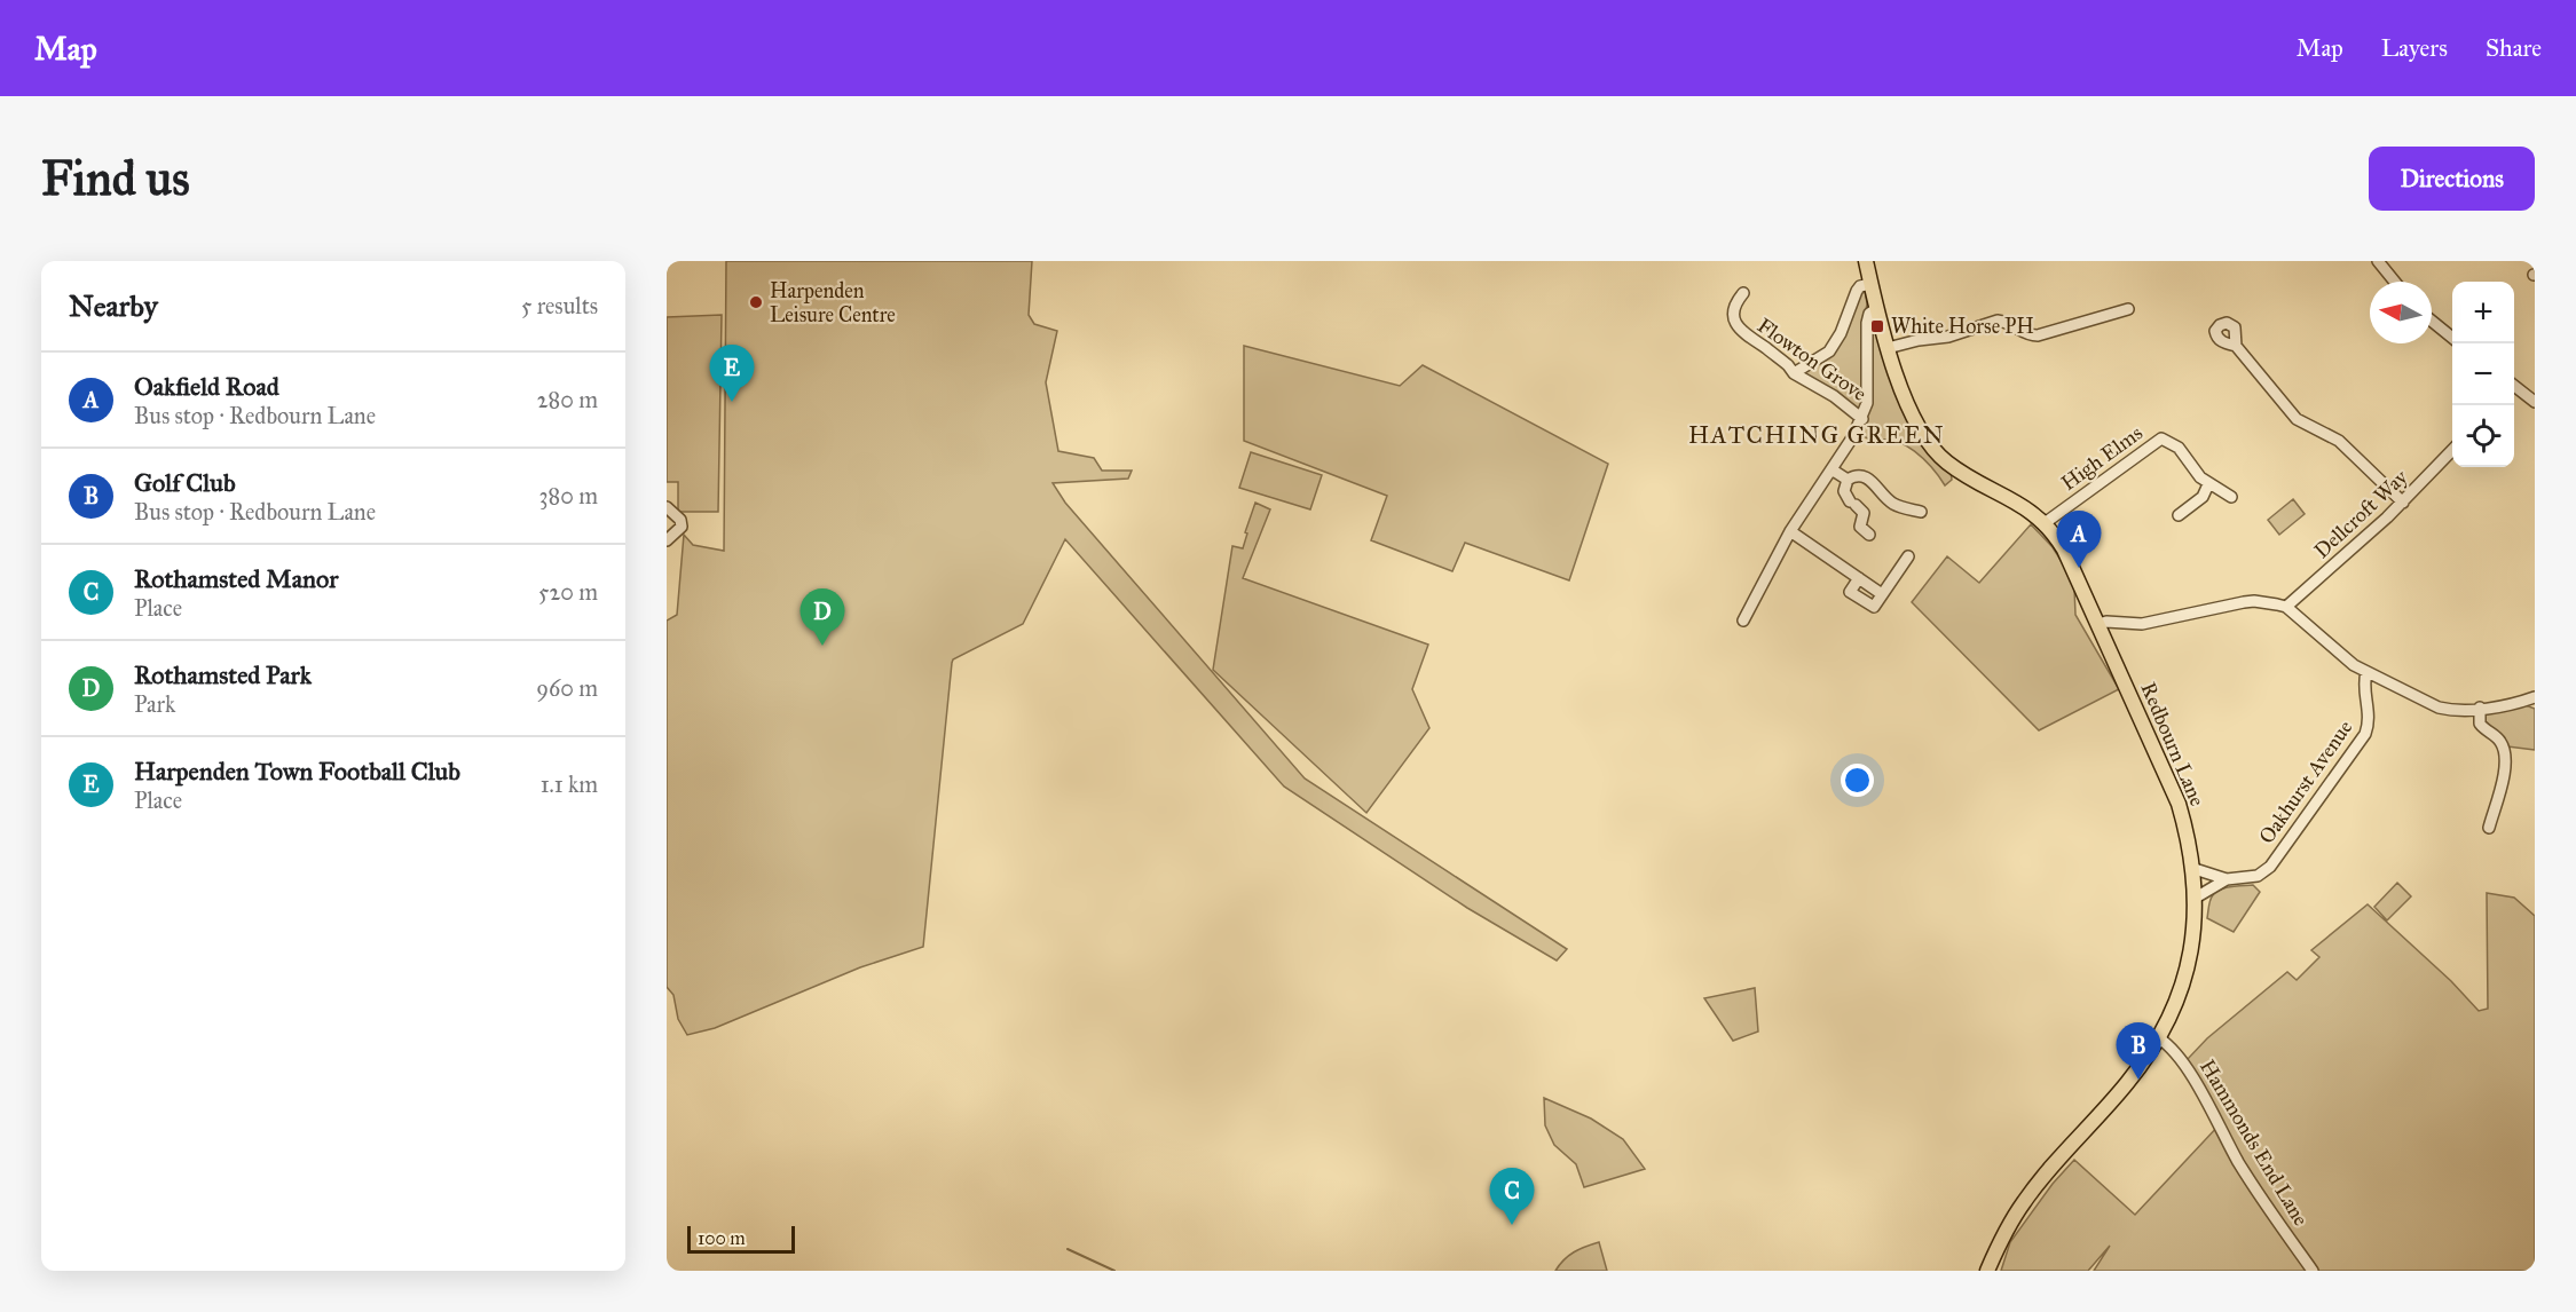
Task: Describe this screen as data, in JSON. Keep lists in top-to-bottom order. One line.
{"streets":{"main road":["Redbourn Lane"],"street":["Flowton Grove","High Elms","Dellcroft Way","Oakhurst Avenue","Hammonds End Lane"]},"crossings":[["High Elms","Redbourn Lane"],["Redbourn Lane","Oakhurst Avenue"],["Redbourn Lane","Hammonds End Lane"]],"districts":["HATCHING GREEN"],"places":{"other":["Harpenden Leisure Centre"],"transit":["White Horse PH"]},"scale_bar":"100 m","north":"left","page":{"header":"Map","nav":["Map","Layers","Share"],"buttons":"Directions","title":"Find us","heading":["Nearby","5 results"],"map_buttons":["+","−"],"pins":["E","A","D","B","C"],"list":[{"mark":"A","name":"Oakfield Road","note":"Bus stop · Redbourn Lane","value":"280 m"},{"mark":"B","name":"Golf Club","note":"Bus stop · Redbourn Lane","value":"380 m"},{"mark":"C","name":"Rothamsted Manor","note":"Place","value":"520 m"},{"mark":"D","name":"Rothamsted Park","note":"Park","value":"960 m"},{"mark":"E","name":"Harpenden Town Football Club","note":"Place","value":"1.1 km"}],"scale":"100 m"}}
